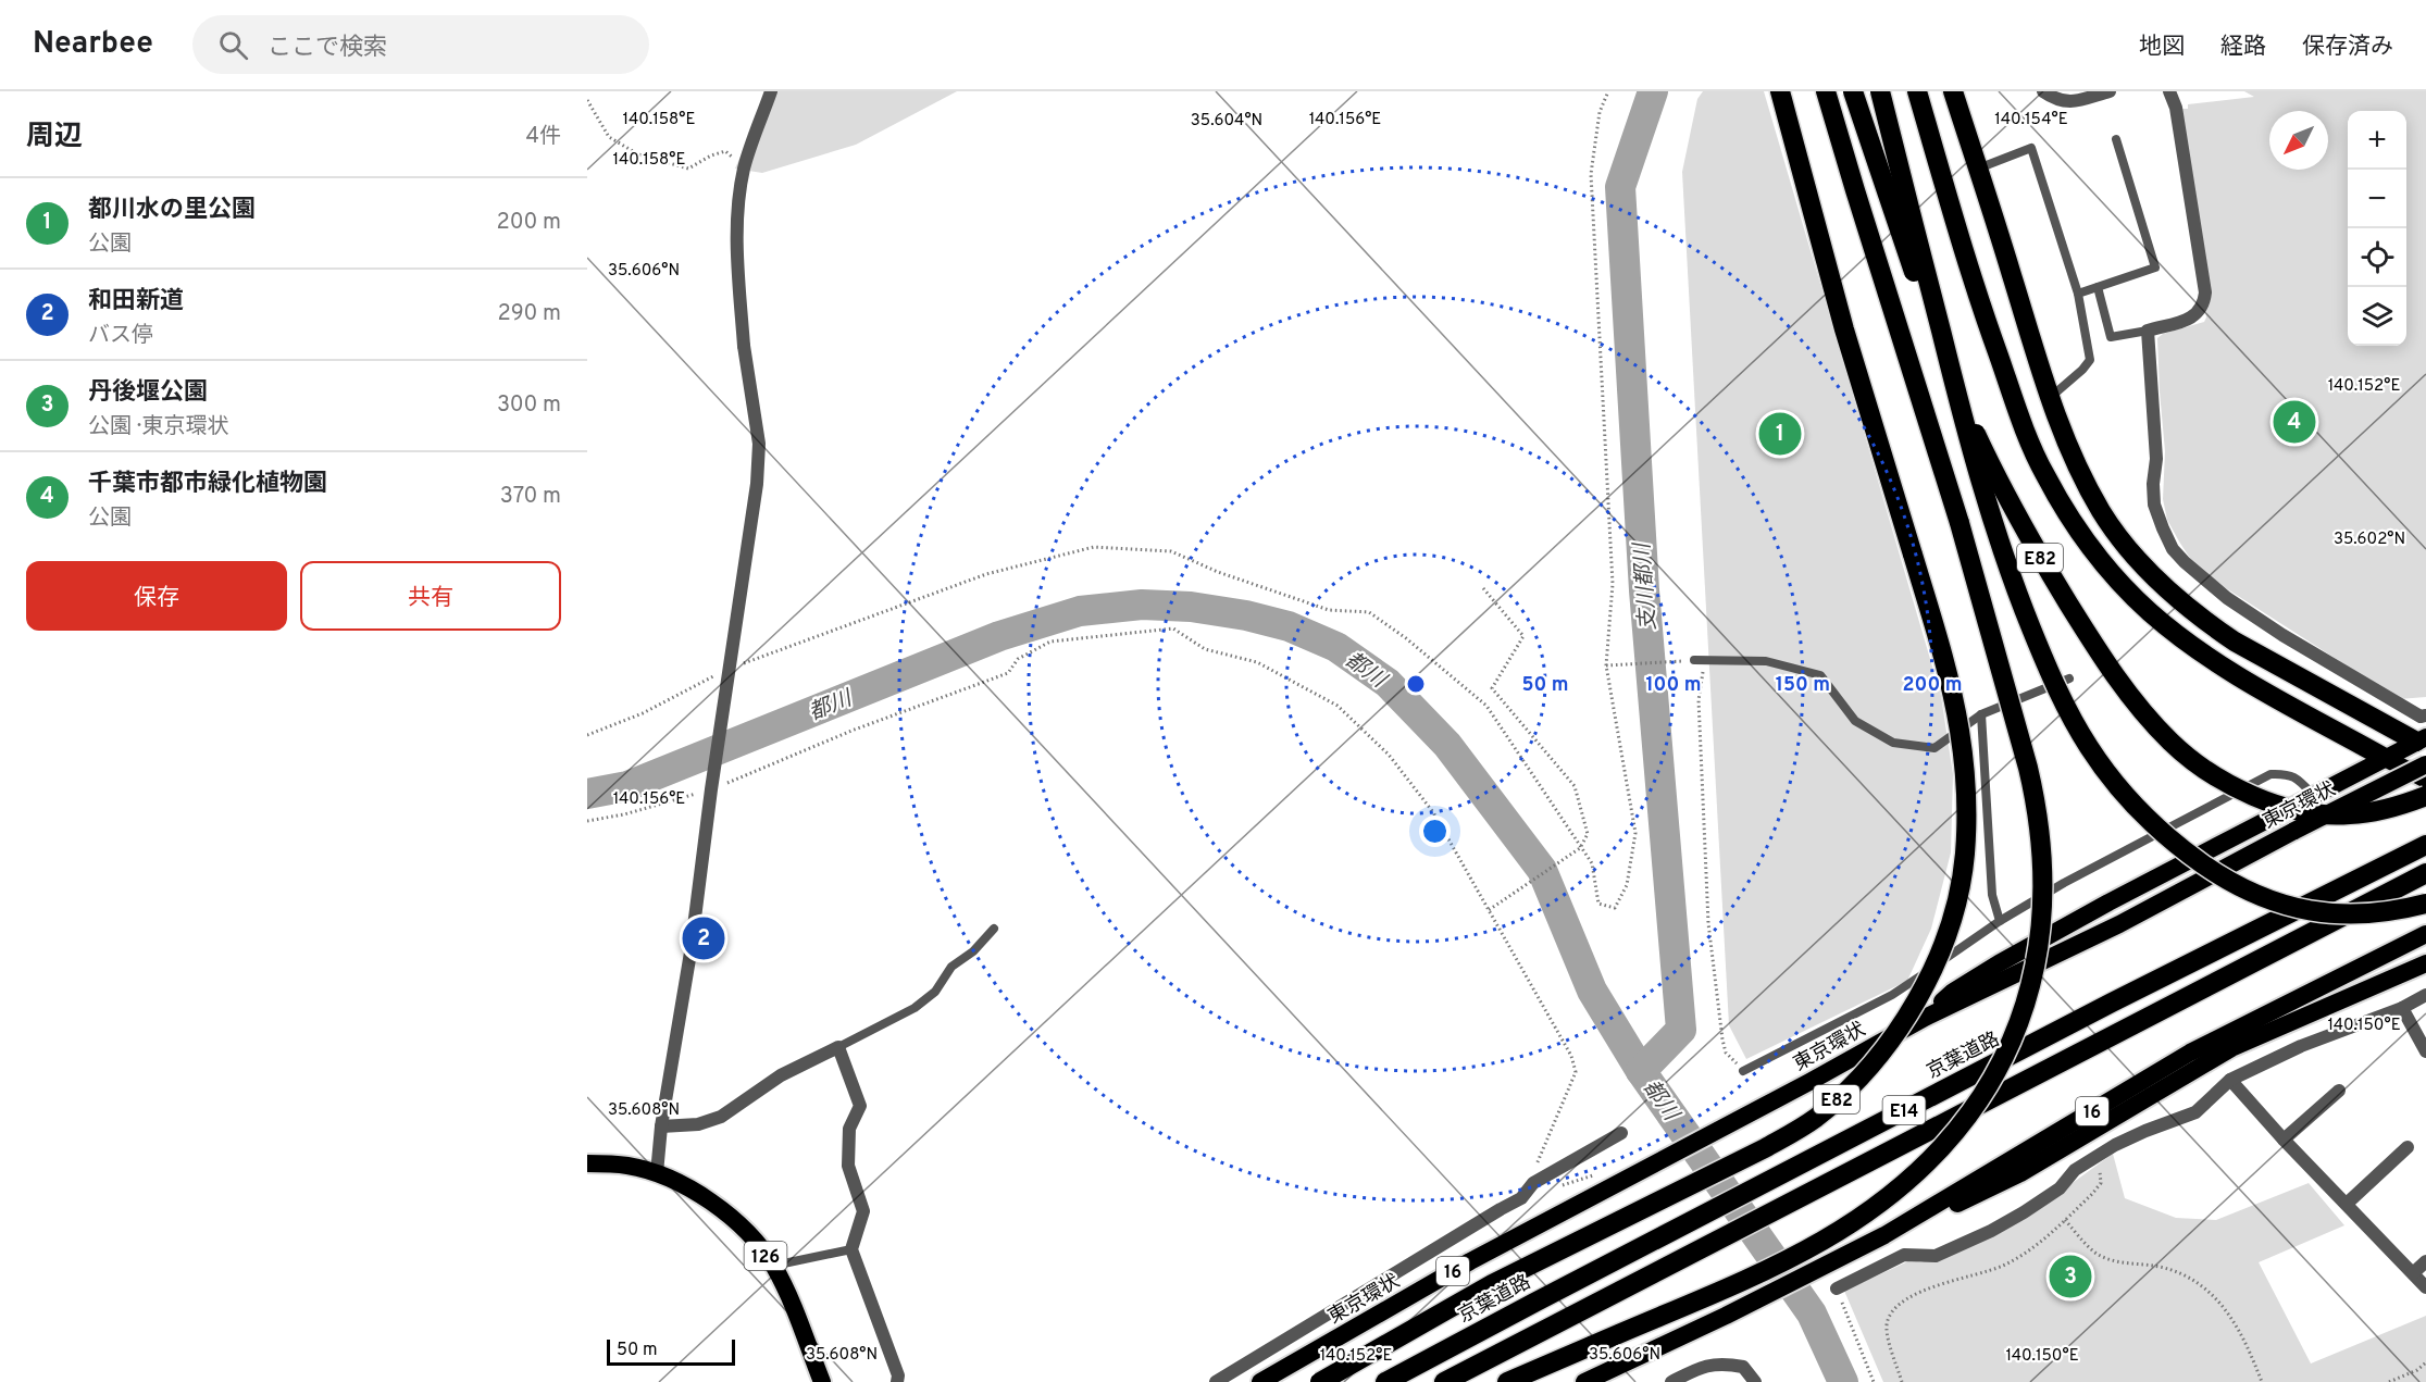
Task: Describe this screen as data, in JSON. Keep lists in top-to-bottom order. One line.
{"streets":{"highway":["E82","東京環状","京葉道路","E14","16","126"]},"water":["支川都川","都川"],"scale_bar":"50 m","north":"bottom left","page":{"header":"Nearbee","search":"ここで検索","nav":["地図","経路","保存済み"],"heading":["周辺","4件"],"map_buttons":["+","−"],"list":[{"mark":"1","name":"都川水の里公園","note":"公園","value":"200 m"},{"mark":"2","name":"和田新道","note":"バス停","value":"290 m"},{"mark":"3","name":"丹後堰公園","note":"公園 · 東京環状","value":"300 m"},{"mark":"4","name":"千葉市都市緑化植物園","note":"公園","value":"370 m"}],"pins":["4","1","2","3"],"buttons":["保存","共有"],"scale":"50 m"},"coordinates":["140.158°E","140.156°E","140.154°E","35.604°N","35.606°N","140.152°E","35.602°N","140.150°E","35.608°N"],"rings":["50 m","100 m","150 m","200 m"]}
